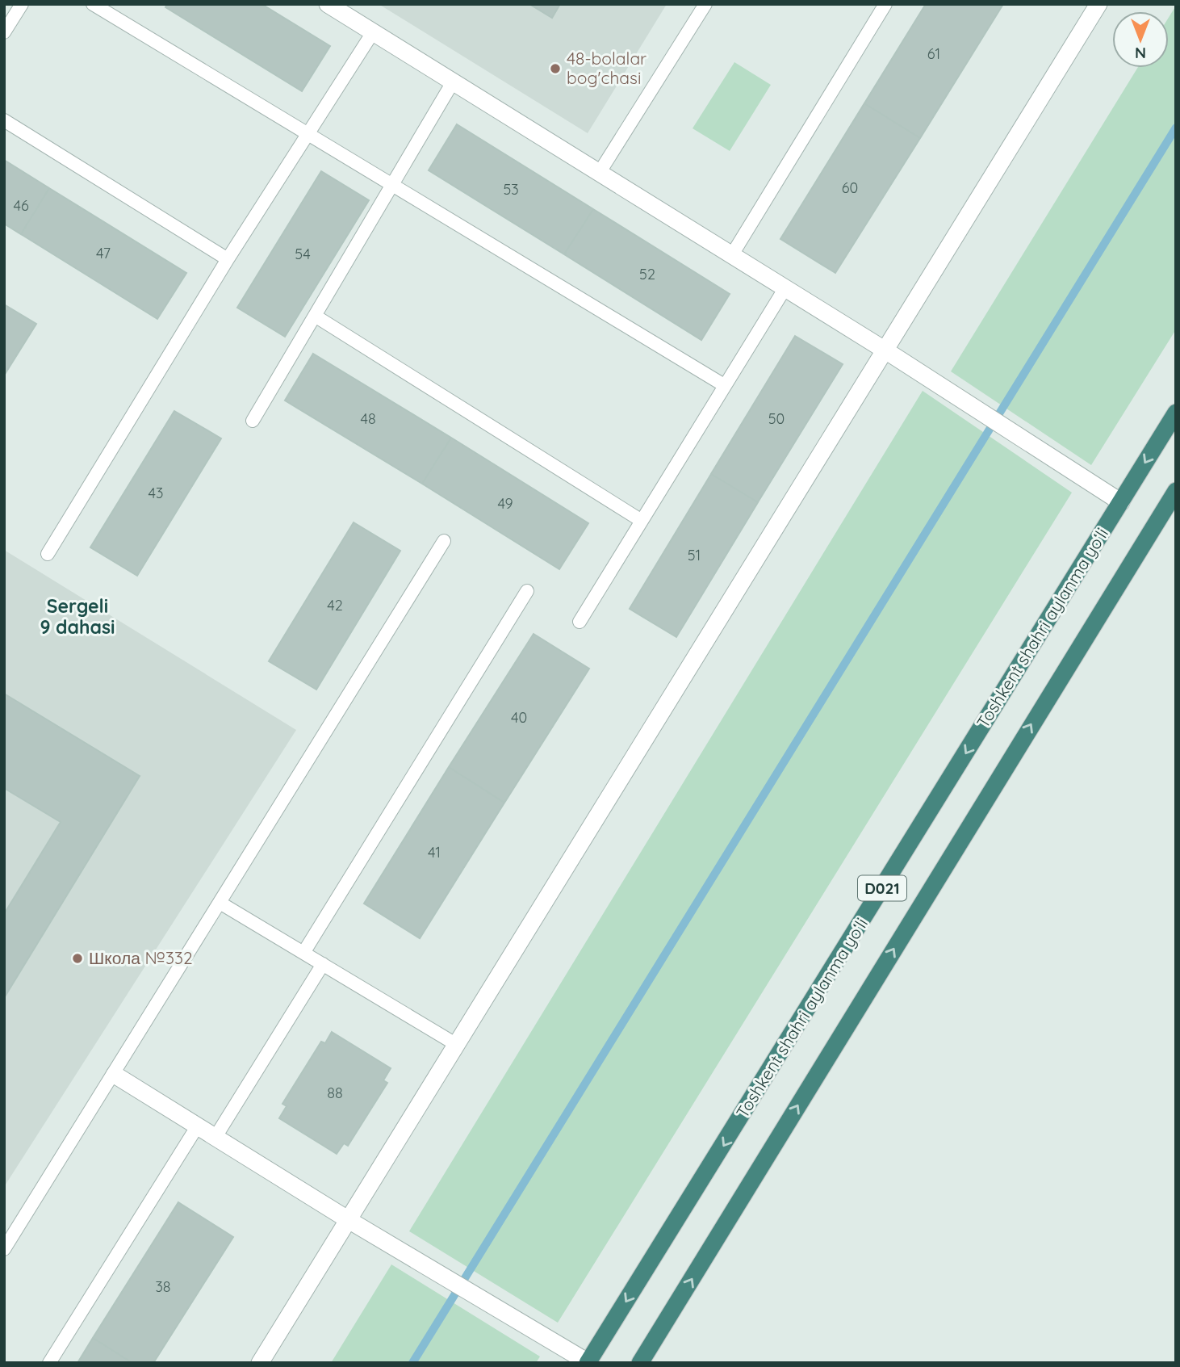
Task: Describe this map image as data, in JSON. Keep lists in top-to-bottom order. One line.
{"streets":{"highway":["Toshkent shahri aylanma yoʻli","D021"]},"districts":["Sergeli 9 dahasi"],"places":["48-bolalar bog'chasi","Школа №332"],"house_numbers":["61","60","53","46","47","54","52","48","50","43","49","51","42","40","41","88","38"],"north":"bottom"}
